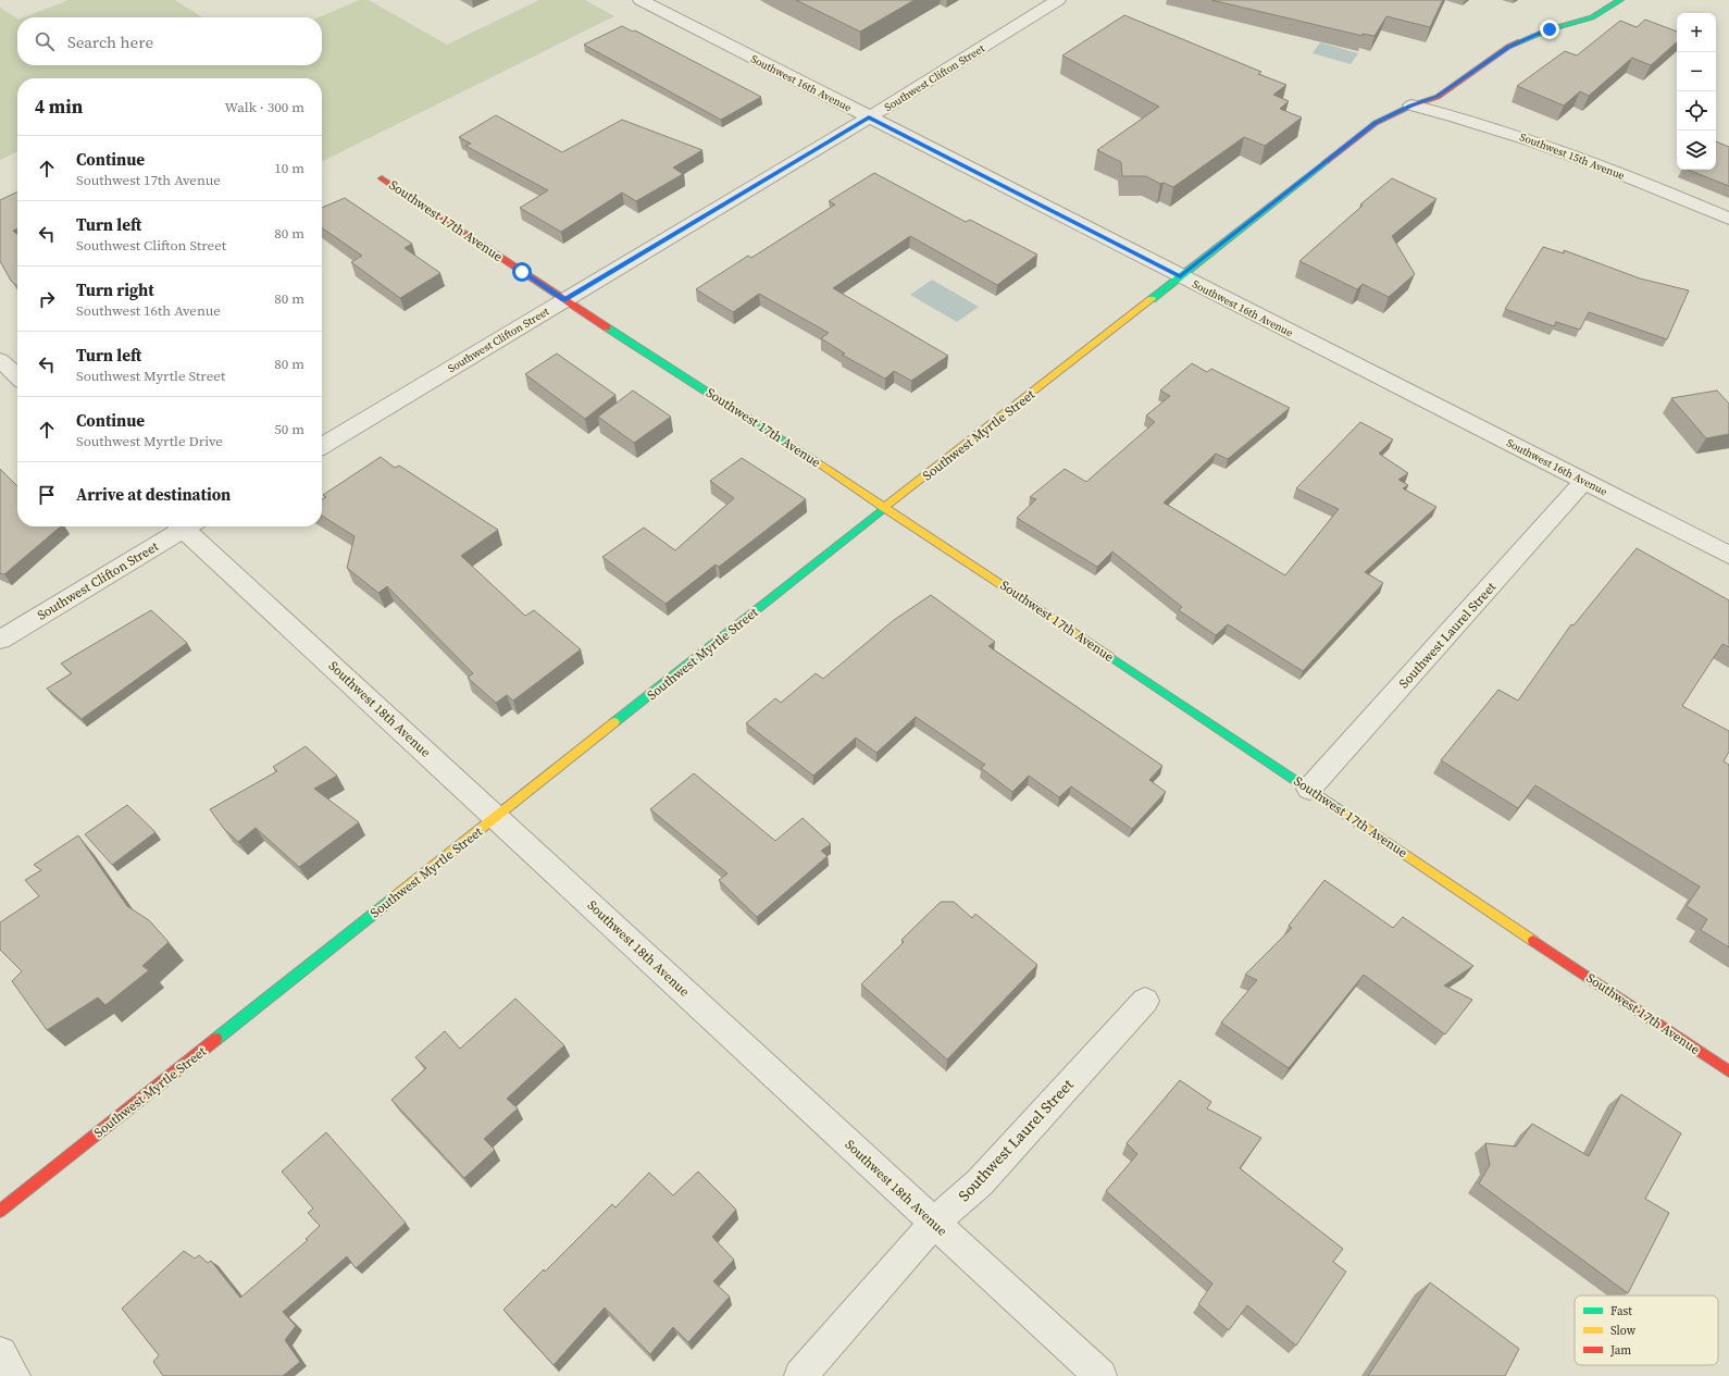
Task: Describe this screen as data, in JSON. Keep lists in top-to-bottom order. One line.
{"streets":{"street":["Southwest Clifton Street","Southwest 16th Avenue","Southwest 15th Avenue","Southwest 17th Avenue","Southwest Myrtle Street","Southwest Laurel Street","Southwest 18th Avenue"]},"crossings":[["Southwest Clifton Street","Southwest 16th Avenue"],["Southwest Clifton Street","Southwest 17th Avenue"],["Southwest 16th Avenue","Southwest Myrtle Street"],["Southwest 16th Avenue","Southwest Laurel Street"],["Southwest 15th Avenue","Southwest Myrtle Street"],["Southwest 17th Avenue","Southwest Myrtle Street"],["Southwest 17th Avenue","Southwest Laurel Street"],["Southwest Myrtle Street","Southwest 18th Avenue"],["Southwest Laurel Street","Southwest 18th Avenue"]],"legend":["Fast","Slow","Jam"],"page":{"map_buttons":["+","−"],"search":"Search here","heading":["4 min","Walk · 300 m"],"list":[["Continue","Southwest 17th Avenue","10 m"],["Turn left","Southwest Clifton Street","80 m"],["Turn right","Southwest 16th Avenue","80 m"],["Turn left","Southwest Myrtle Street","80 m"],["Continue","Southwest Myrtle Drive","50 m"],"Arrive at destination"]}}
